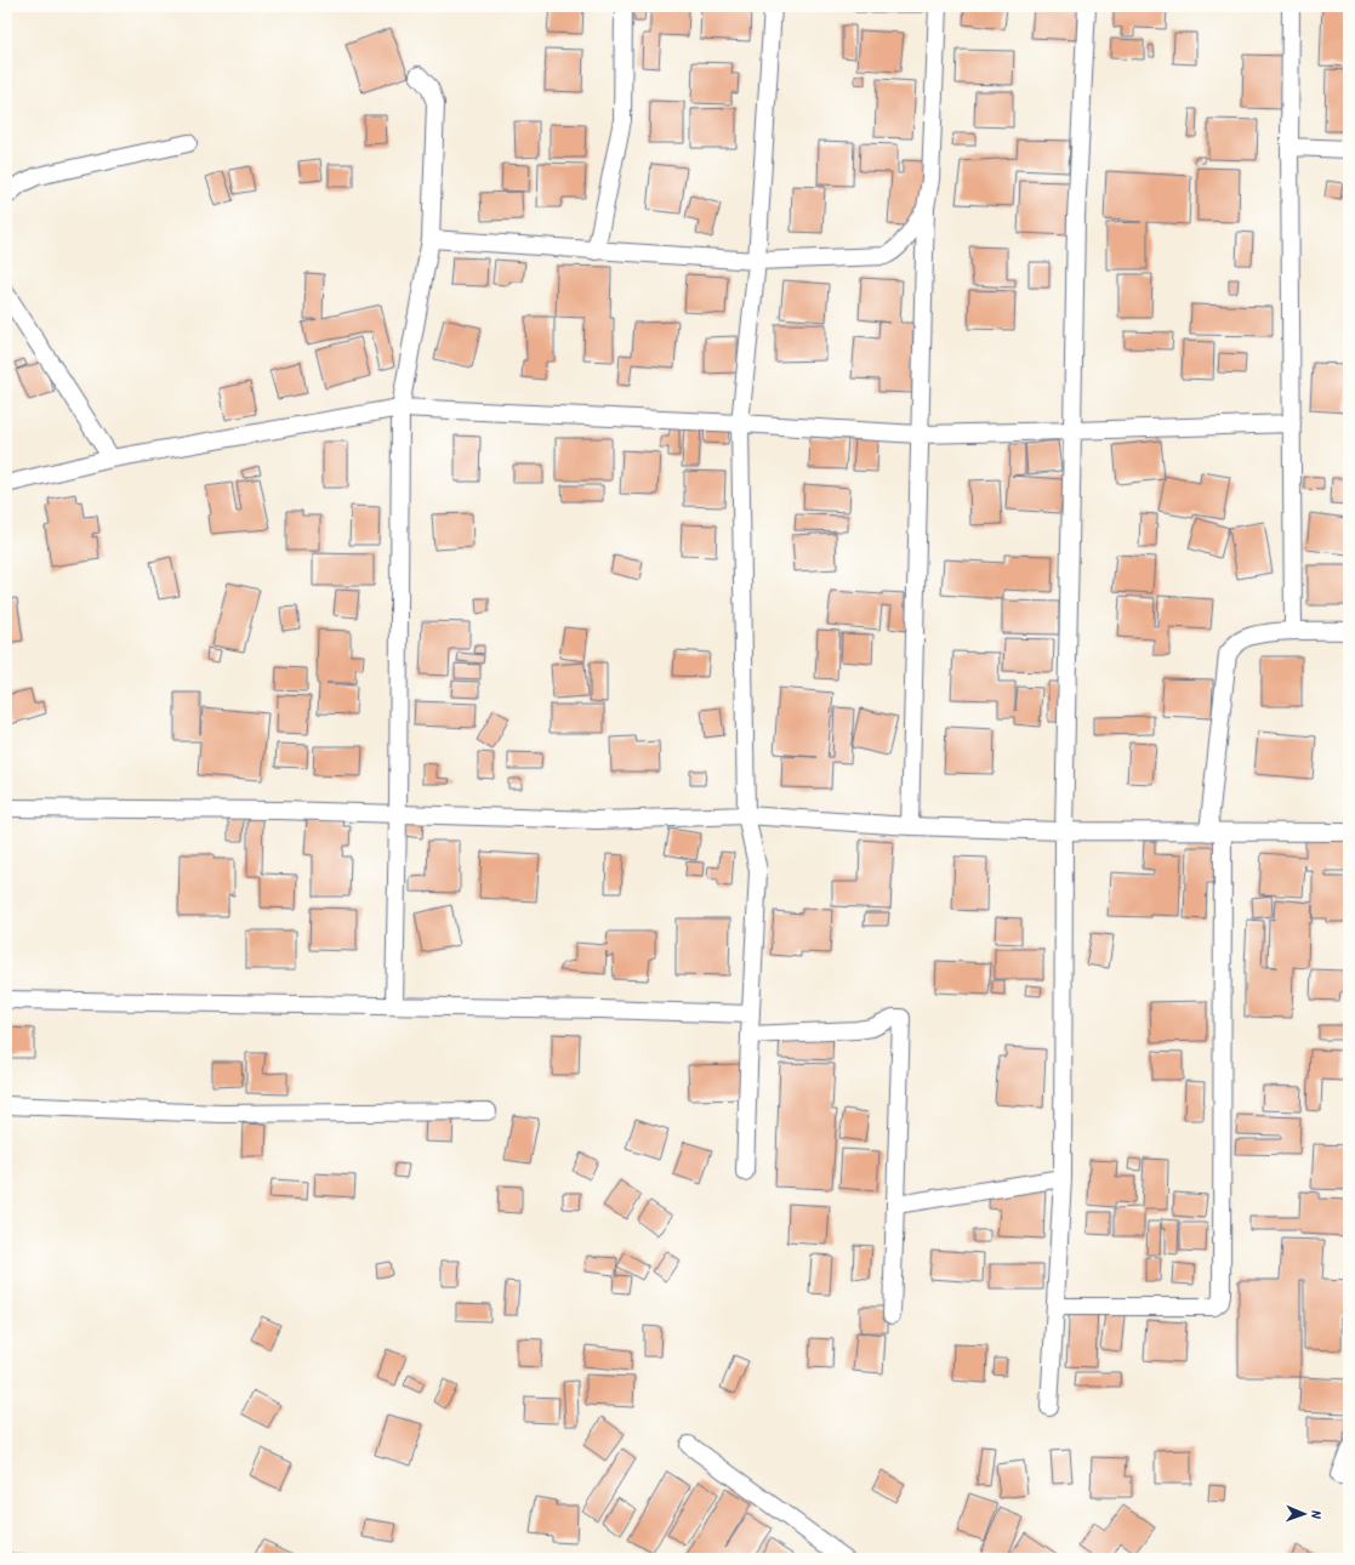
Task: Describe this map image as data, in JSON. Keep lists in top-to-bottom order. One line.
{"north":"right"}
